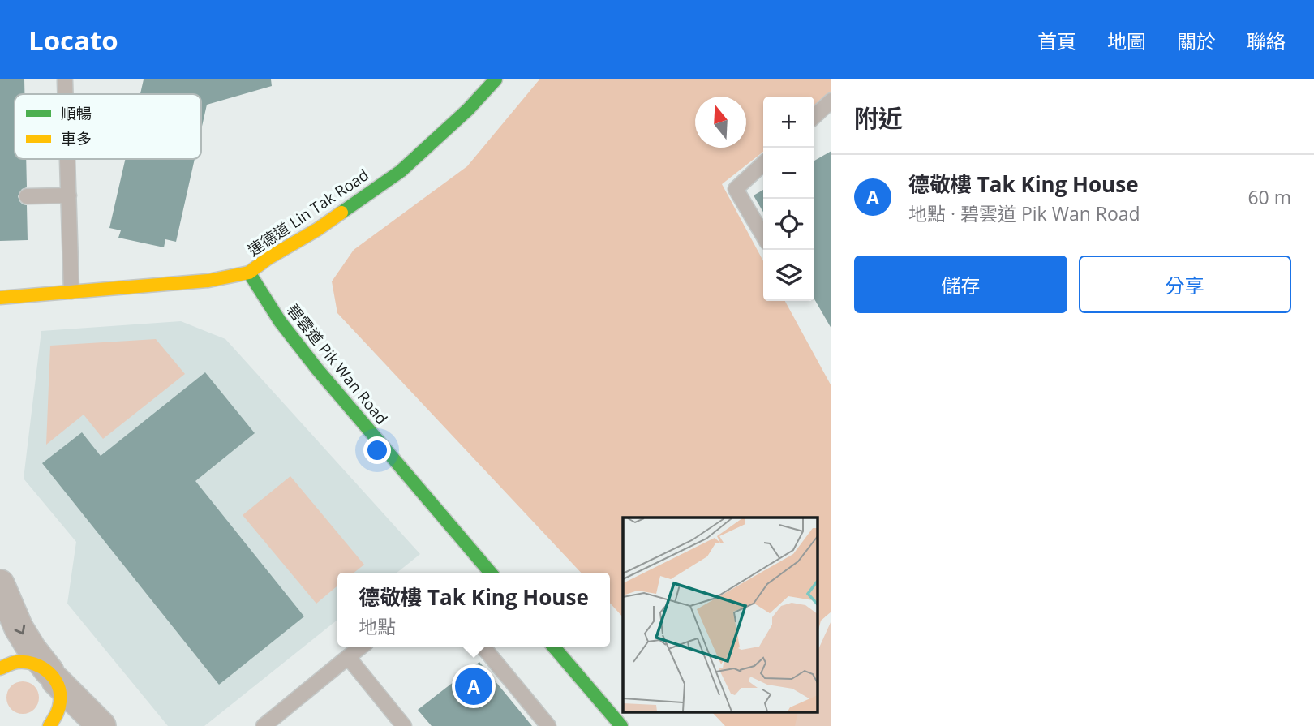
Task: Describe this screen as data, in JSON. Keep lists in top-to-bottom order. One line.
{"streets":{"main road":["連德道 Lin Tak Road","碧雲道 Pik Wan Road"]},"crossings":[["連德道 Lin Tak Road","碧雲道 Pik Wan Road"]],"legend":["順暢","車多"],"north":"top","page":{"header":"Locato","nav":["首頁","地圖","關於","聯絡"],"heading":"附近","map_buttons":["+","−"],"list":[{"mark":"A","name":"德敬樓 Tak King House","note":"地點 · 碧雲道 Pik Wan Road","value":"60 m"}],"buttons":["儲存","分享"],"popup":["德敬樓 Tak King House","地點"],"pins":"A"}}
